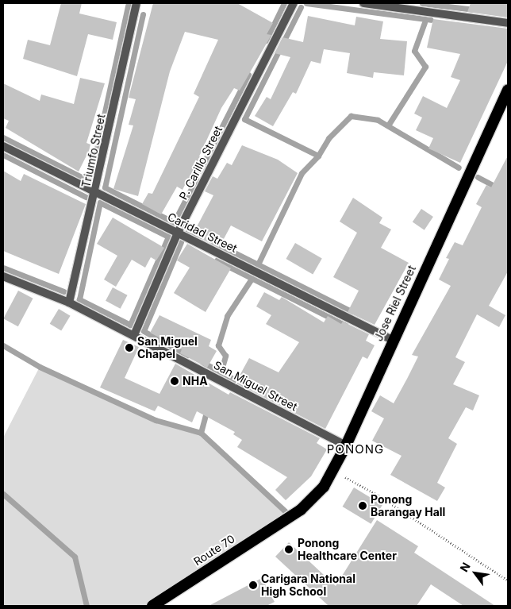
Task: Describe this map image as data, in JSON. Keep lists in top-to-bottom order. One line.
{"streets":{"highway":["Jose Riel Street","Route 70"],"street":["Triumfo Street","P. Carillo Street","Caridad Street","San Miguel Street"]},"crossings":[["Triumfo Street","Caridad Street"],["Triumfo Street","San Miguel Street"],["P. Carillo Street","Caridad Street"],["P. Carillo Street","San Miguel Street"],["Caridad Street","Jose Riel Street"],["Jose Riel Street","San Miguel Street"],["Jose Riel Street","Route 70"]],"districts":["PONONG"],"places":["San Miguel Chapel","NHA","Ponong Barangay Hall","Ponong Healthcare Center","Carigara National High School"],"north":"top left"}
